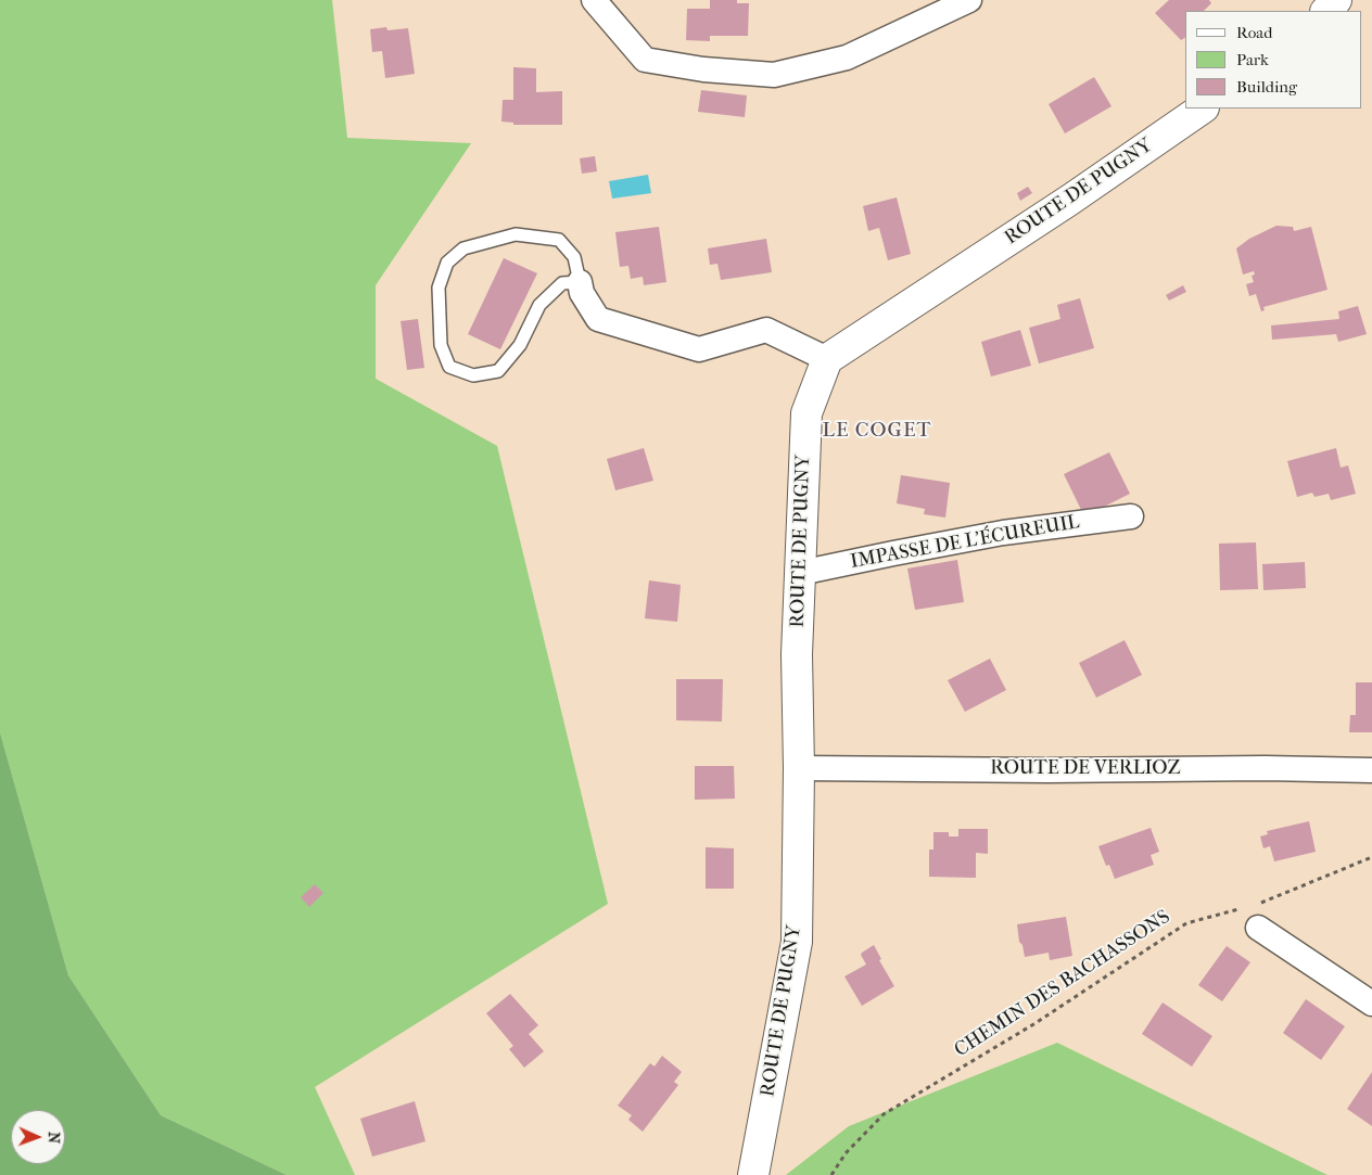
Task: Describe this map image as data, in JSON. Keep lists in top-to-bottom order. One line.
{"streets":{"street":["ROUTE DE PUGNY","IMPASSE DE L'ÉCUREUIL","ROUTE DE VERLIOZ"],"path":["CHEMIN DES BACHASSONS"]},"crossings":[["ROUTE DE PUGNY","IMPASSE DE L'ÉCUREUIL"],["ROUTE DE PUGNY","ROUTE DE VERLIOZ"]],"districts":["LE COGET"],"legend":["Road","Park","Building"],"north":"right"}
